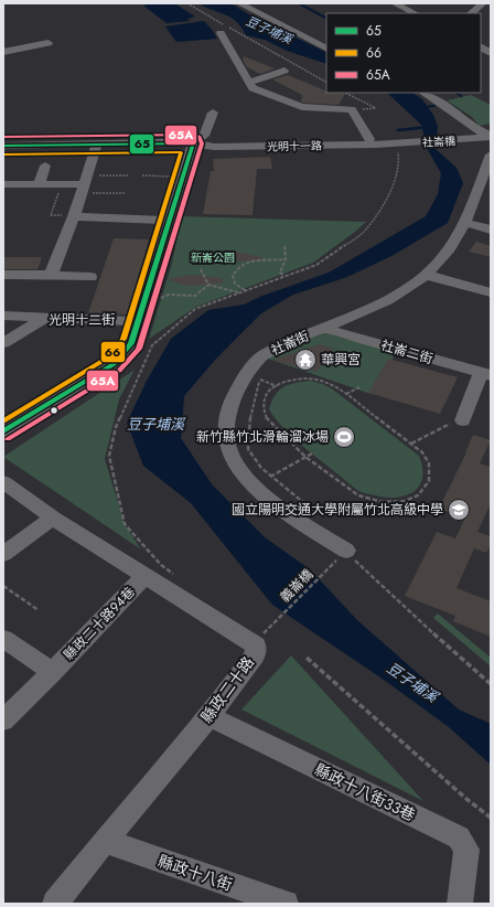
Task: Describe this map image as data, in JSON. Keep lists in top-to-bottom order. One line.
{"streets":{"street":["社崙橋","光明十一路","光明十二街","社崙街","社崙二街","縣政二十路94巷","縣政二十路","縣政十八街33巷","縣政十八街"],"path":["義崙橋"]},"crossings":[["社崙橋","光明十一路"],["社崙街","社崙二街"],["社崙街","義崙橋"],["縣政二十路94巷","縣政二十路"],["縣政二十路","縣政十八街33巷"],["縣政二十路","縣政十八街"]],"water":["豆子埔溪"],"parks":["新崙公園"],"places":{"temple":["華興宮"],"sports":["新竹縣竹北滑輪溜冰場"],"school or university":["國立陽明交通大學附屬竹北高級中學"]},"lines":["transit line 65A","transit line 65","transit line 66"],"legend":["65","66","65A"]}
